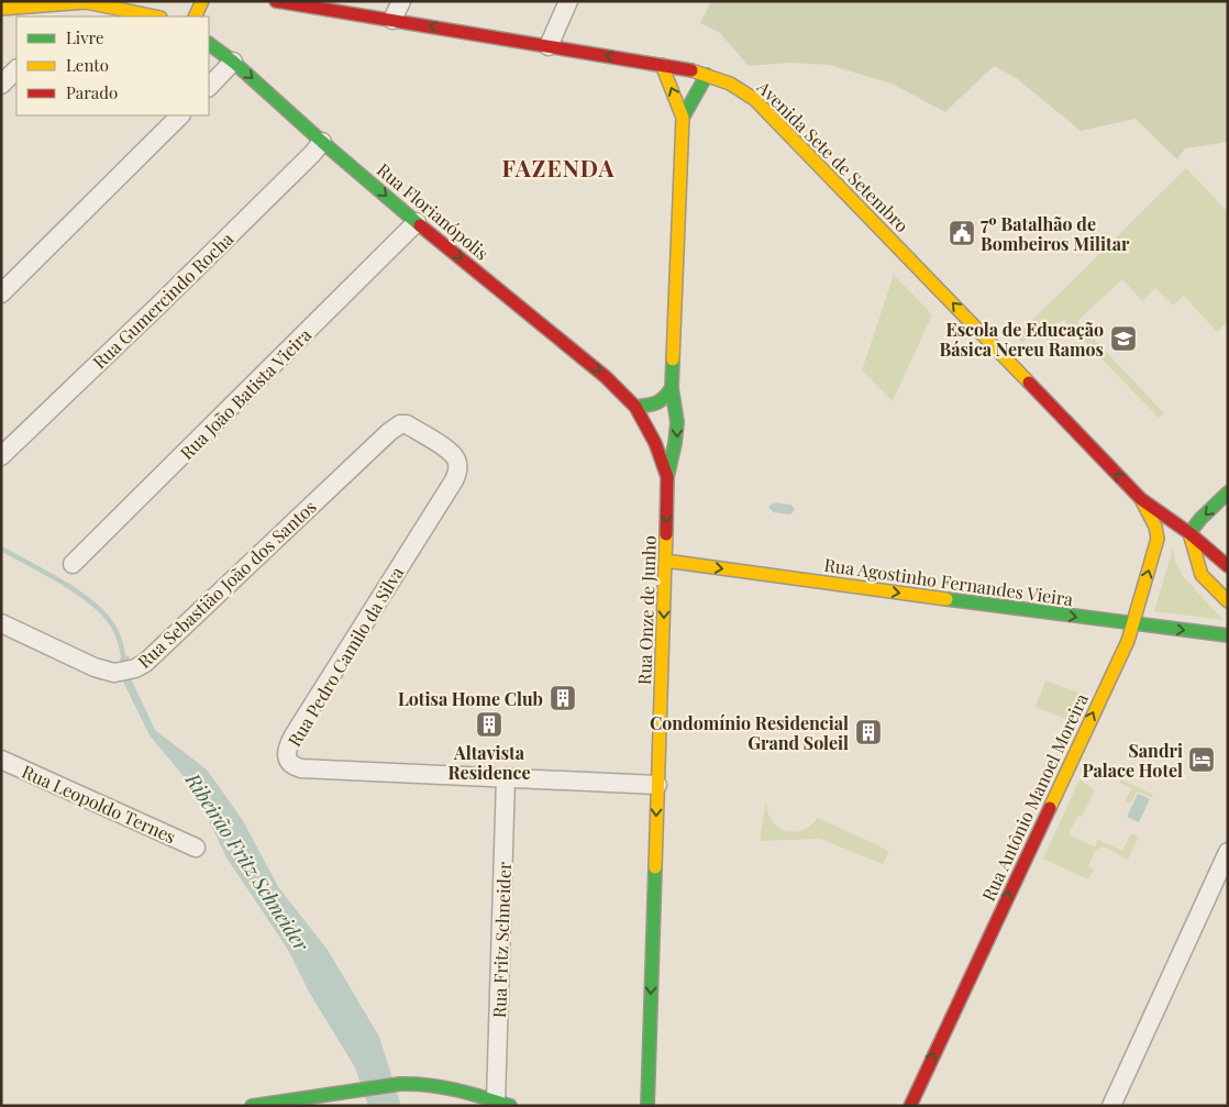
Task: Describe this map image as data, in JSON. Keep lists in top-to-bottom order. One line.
{"streets":{"main road":["Avenida Sete de Setembro","Rua Florianópolis","Rua Agostinho Fernandes Vieira","Rua Onze de Junho","Rua Antônio Manoel Moreira"],"street":["Rua Gumercindo Rocha","Rua João Batista Vieira","Rua Sebastião João dos Santos","Rua Pedro Camilo da Silva","Rua Leopoldo Ternes","Rua Fritz Schneider"]},"crossings":[["Avenida Sete de Setembro","Rua Onze de Junho"],["Avenida Sete de Setembro","Rua Antônio Manoel Moreira"],["Rua Florianópolis","Rua Gumercindo Rocha"],["Rua Florianópolis","Rua João Batista Vieira"],["Rua Florianópolis","Rua Onze de Junho"],["Rua Agostinho Fernandes Vieira","Rua Onze de Junho"],["Rua Agostinho Fernandes Vieira","Rua Antônio Manoel Moreira"],["Rua Sebastião João dos Santos","Rua Pedro Camilo da Silva"],["Rua Onze de Junho","Rua Pedro Camilo da Silva"],["Rua Pedro Camilo da Silva","Rua Fritz Schneider"]],"one_way":["Avenida Sete de Setembro","Rua Florianópolis","Rua Agostinho Fernandes Vieira","Rua Onze de Junho","Rua Antônio Manoel Moreira"],"districts":["FAZENDA"],"water":["Ribeirão Fritz Schneider"],"places":{"public building":["7º Batalhão de Bombeiros Militar"],"school or university":["Escola de Educação Básica Nereu Ramos"],"building":["Lotisa Home Club","Altavista Residence","Condomínio Residencial Grand Soleil"],"hotel":["Sandri Palace Hotel"]},"legend":["Livre","Lento","Parado"]}
